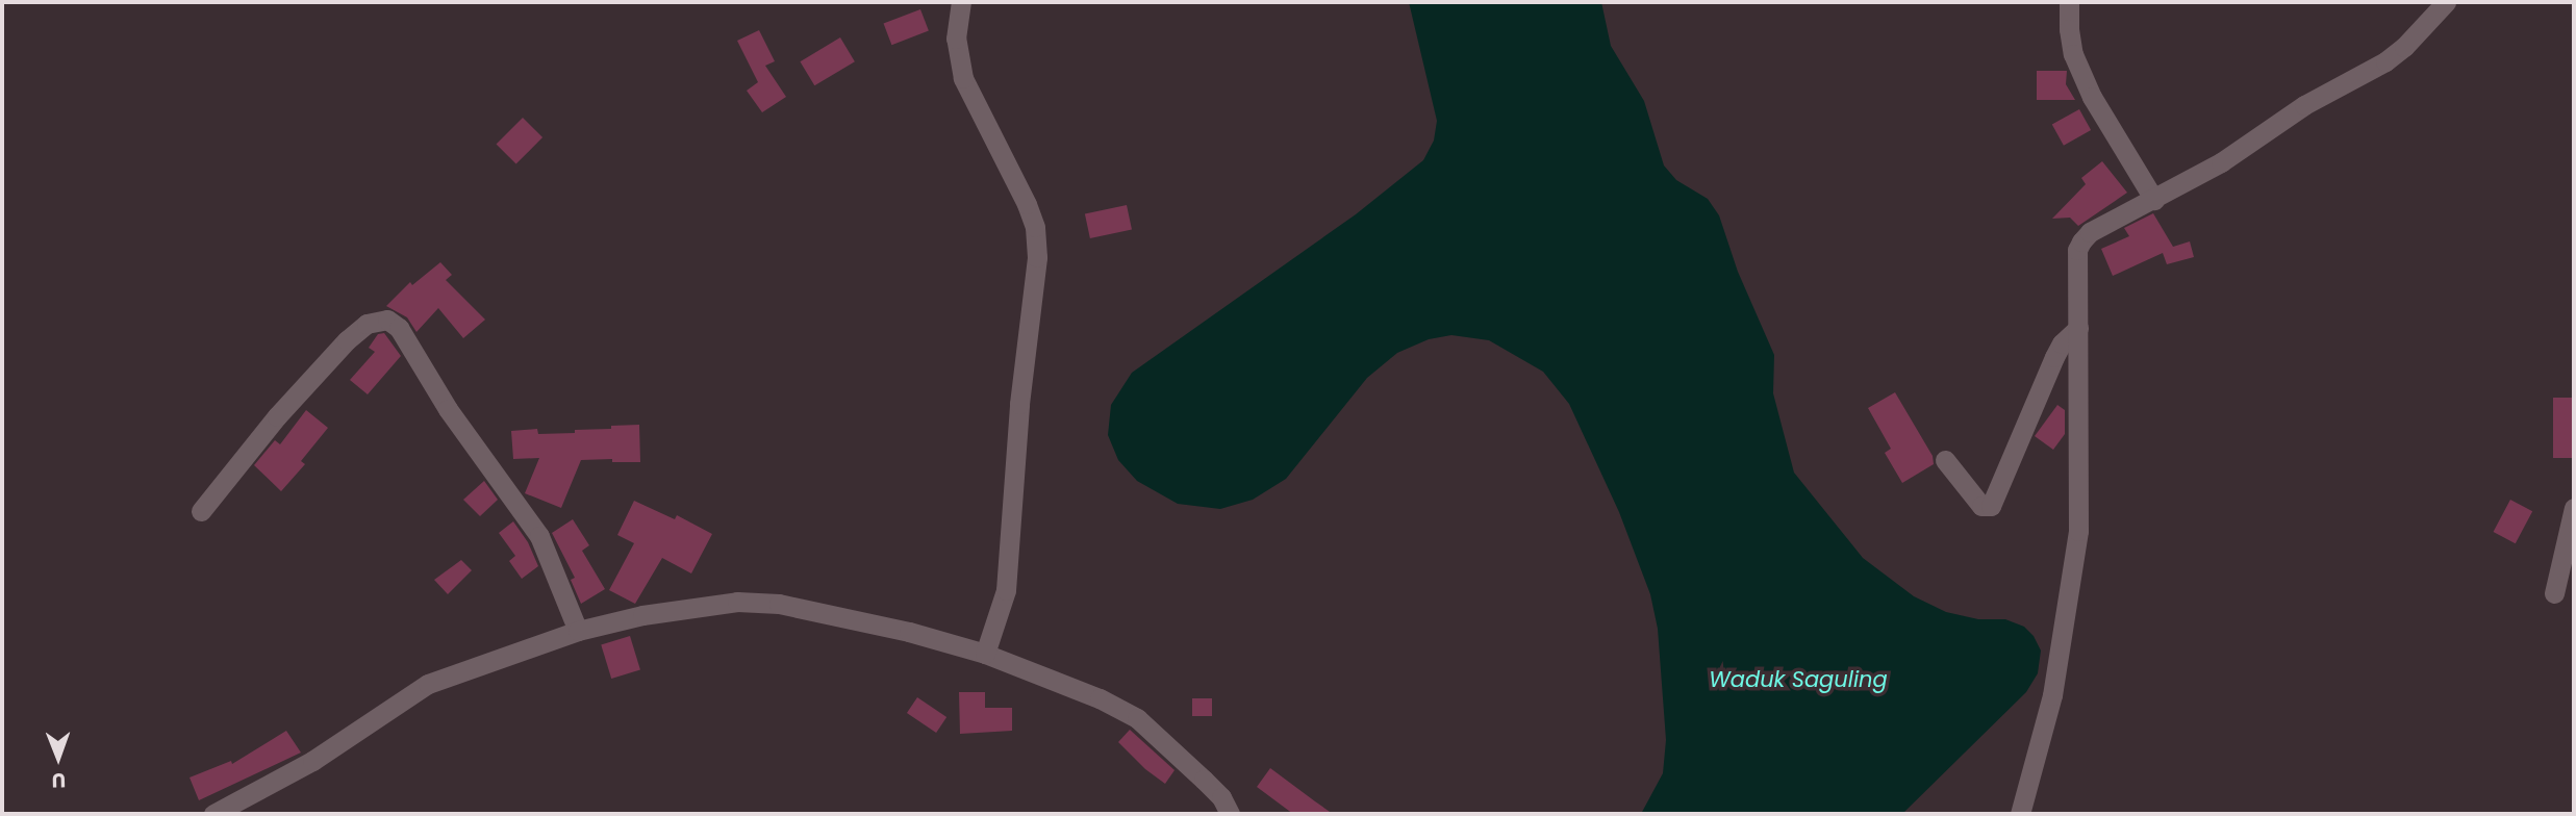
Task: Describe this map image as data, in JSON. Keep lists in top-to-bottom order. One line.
{"water":["Waduk Saguling"],"north":"bottom"}
